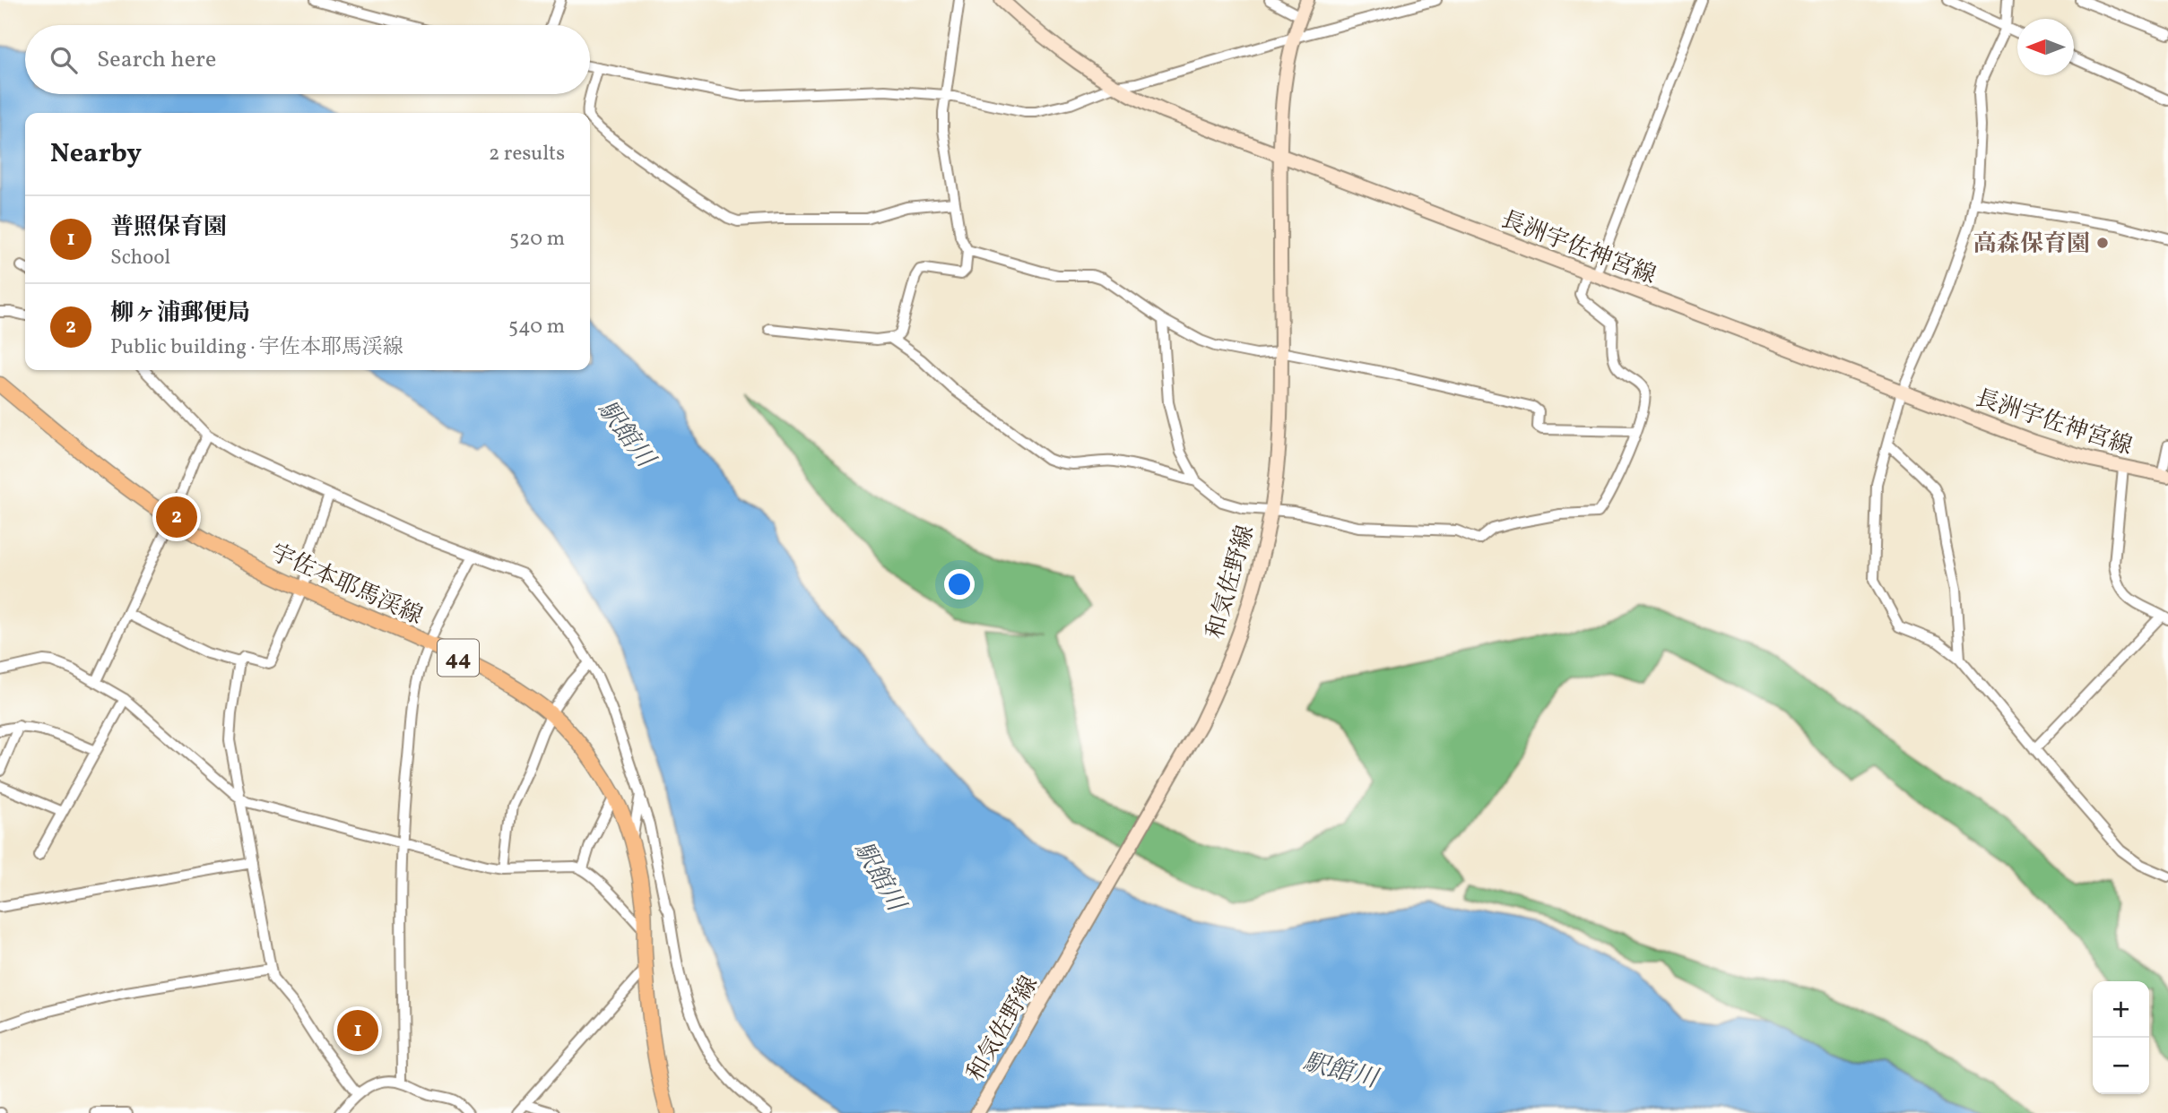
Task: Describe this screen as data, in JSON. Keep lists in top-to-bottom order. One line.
{"streets":{"main road":["長洲宇佐神宮線","和気佐野線","宇佐本耶馬渓線","44"]},"crossings":[["長洲宇佐神宮線","和気佐野線"]],"water":["駅館川"],"places":["高森保育園"],"north":"left","page":{"search":"Search here","heading":["Nearby","2 results"],"list":[{"mark":"1","name":"普照保育園","note":"School","value":"520 m"},{"mark":"2","name":"柳ヶ浦郵便局","note":"Public building · 宇佐本耶馬渓線","value":"540 m"}],"pins":["2","1"],"map_buttons":["+","−"]}}
